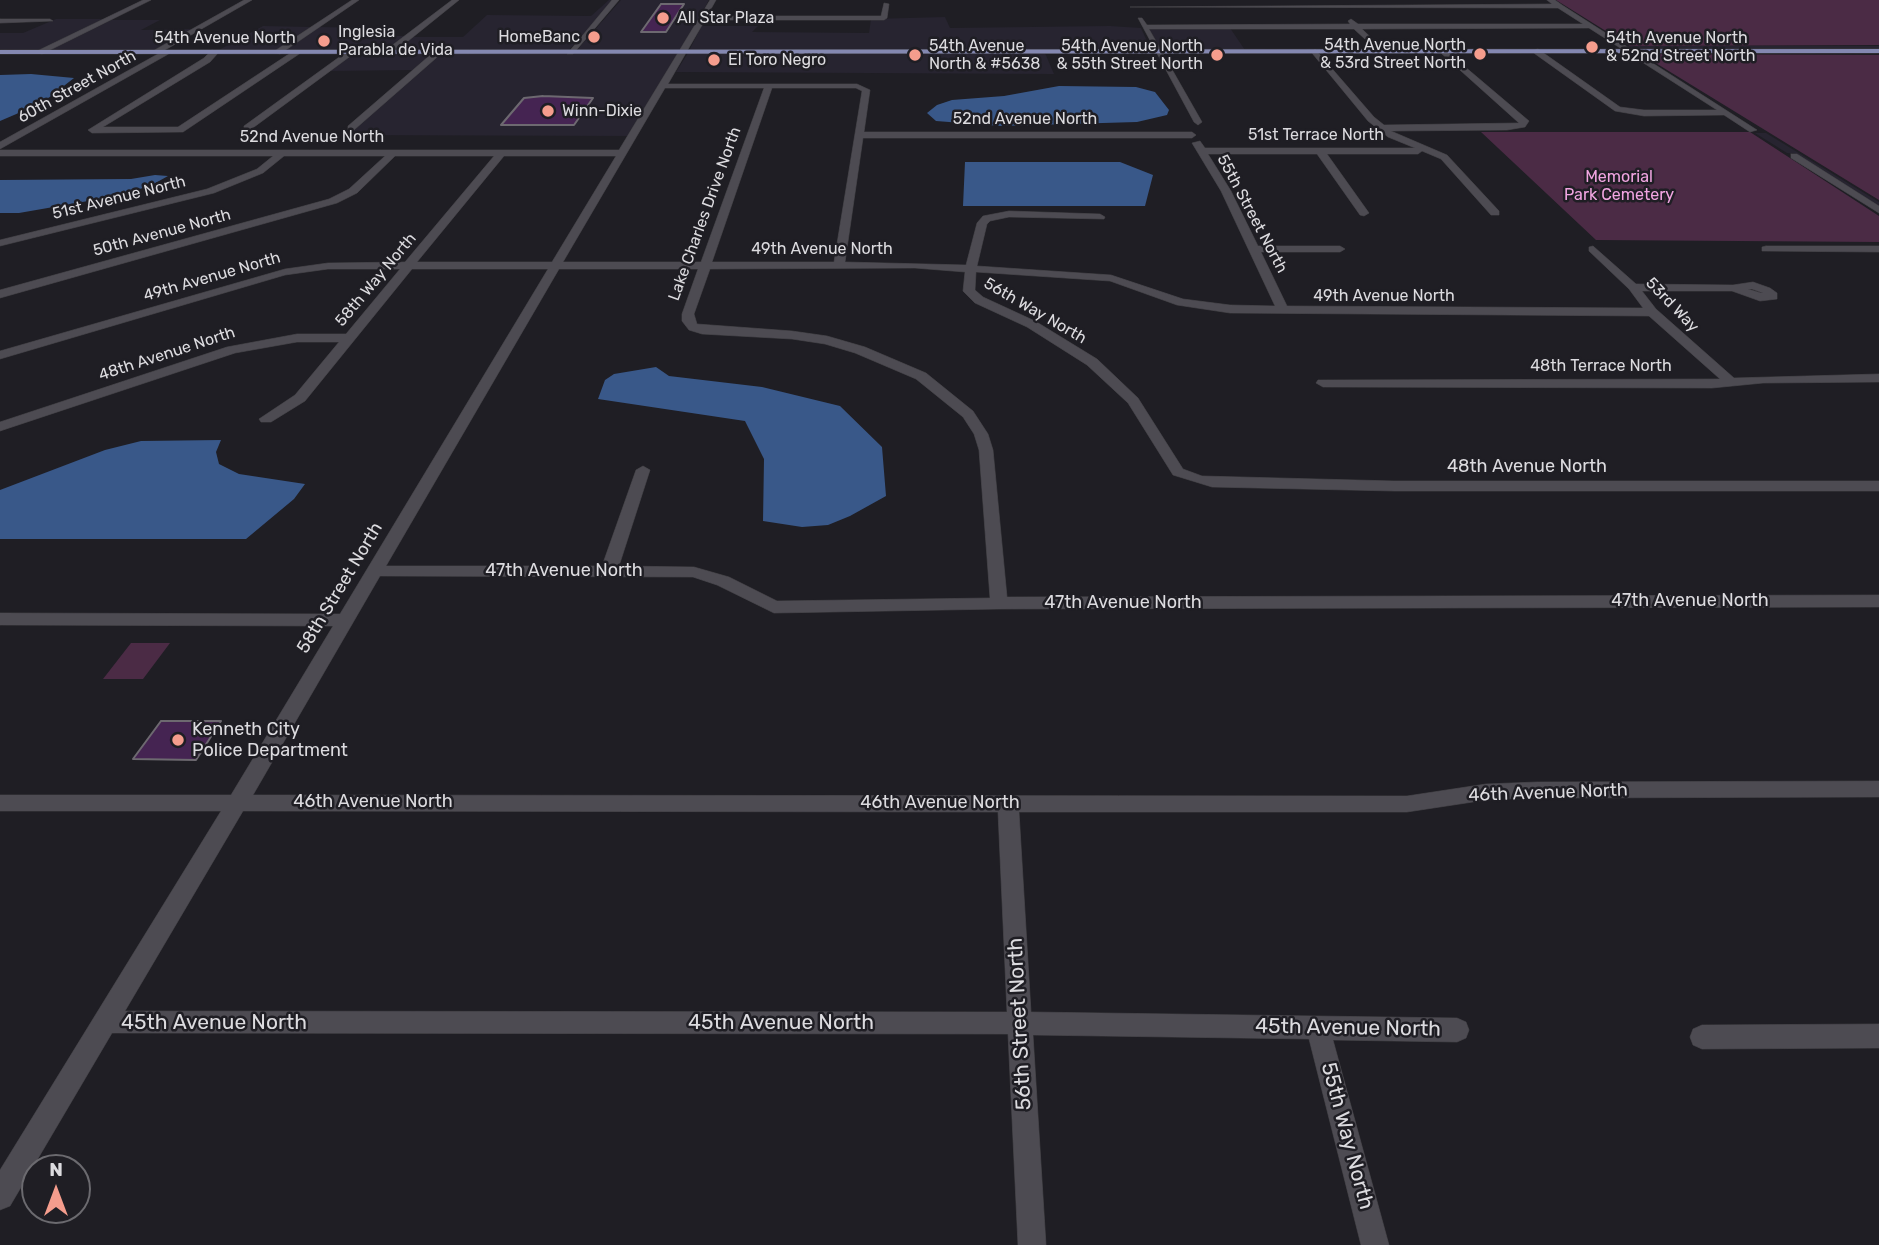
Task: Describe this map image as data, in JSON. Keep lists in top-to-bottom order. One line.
{"streets":{"main road":["54th Avenue North"],"street":["60th Street North","52nd Avenue North","51st Terrace North","51st Avenue North","Lake Charles Drive North","55th Street North","50th Avenue North","49th Avenue North","58th Way North","53rd Way","56th Way North","48th Avenue North","48th Terrace North","47th Avenue North","58th Street North","46th Avenue North","45th Avenue North","56th Street North","55th Way North"]},"crossings":[["54th Avenue North","60th Street North"],["54th Avenue North","58th Street North"],["52nd Avenue North","51st Avenue North"],["52nd Avenue North","55th Street North"],["52nd Avenue North","50th Avenue North"],["52nd Avenue North","58th Way North"],["52nd Avenue North","58th Street North"],["51st Terrace North","55th Street North"],["Lake Charles Drive North","49th Avenue North"],["Lake Charles Drive North","47th Avenue North"],["55th Street North","49th Avenue North"],["49th Avenue North","58th Way North"],["49th Avenue North","53rd Way"],["49th Avenue North","56th Way North"],["49th Avenue North","58th Street North"],["58th Way North","48th Avenue North"],["53rd Way","48th Terrace North"],["56th Way North","48th Avenue North"],["47th Avenue North","58th Street North"],["58th Street North","46th Avenue North"],["58th Street North","45th Avenue North"],["46th Avenue North","56th Street North"],["45th Avenue North","56th Street North"],["45th Avenue North","55th Way North"]],"parks":["Memorial Park Cemetery"],"places":["All Star Plaza","HomeBanc","Inglesia Parabla de Vida","54th Avenue North & 52nd Street North","54th Avenue North & 53rd Street North","54th Avenue North & #5638","54th Avenue North & 55th Street North","El Toro Negro","Winn-Dixie","Kenneth City Police Department"],"north":"top"}
